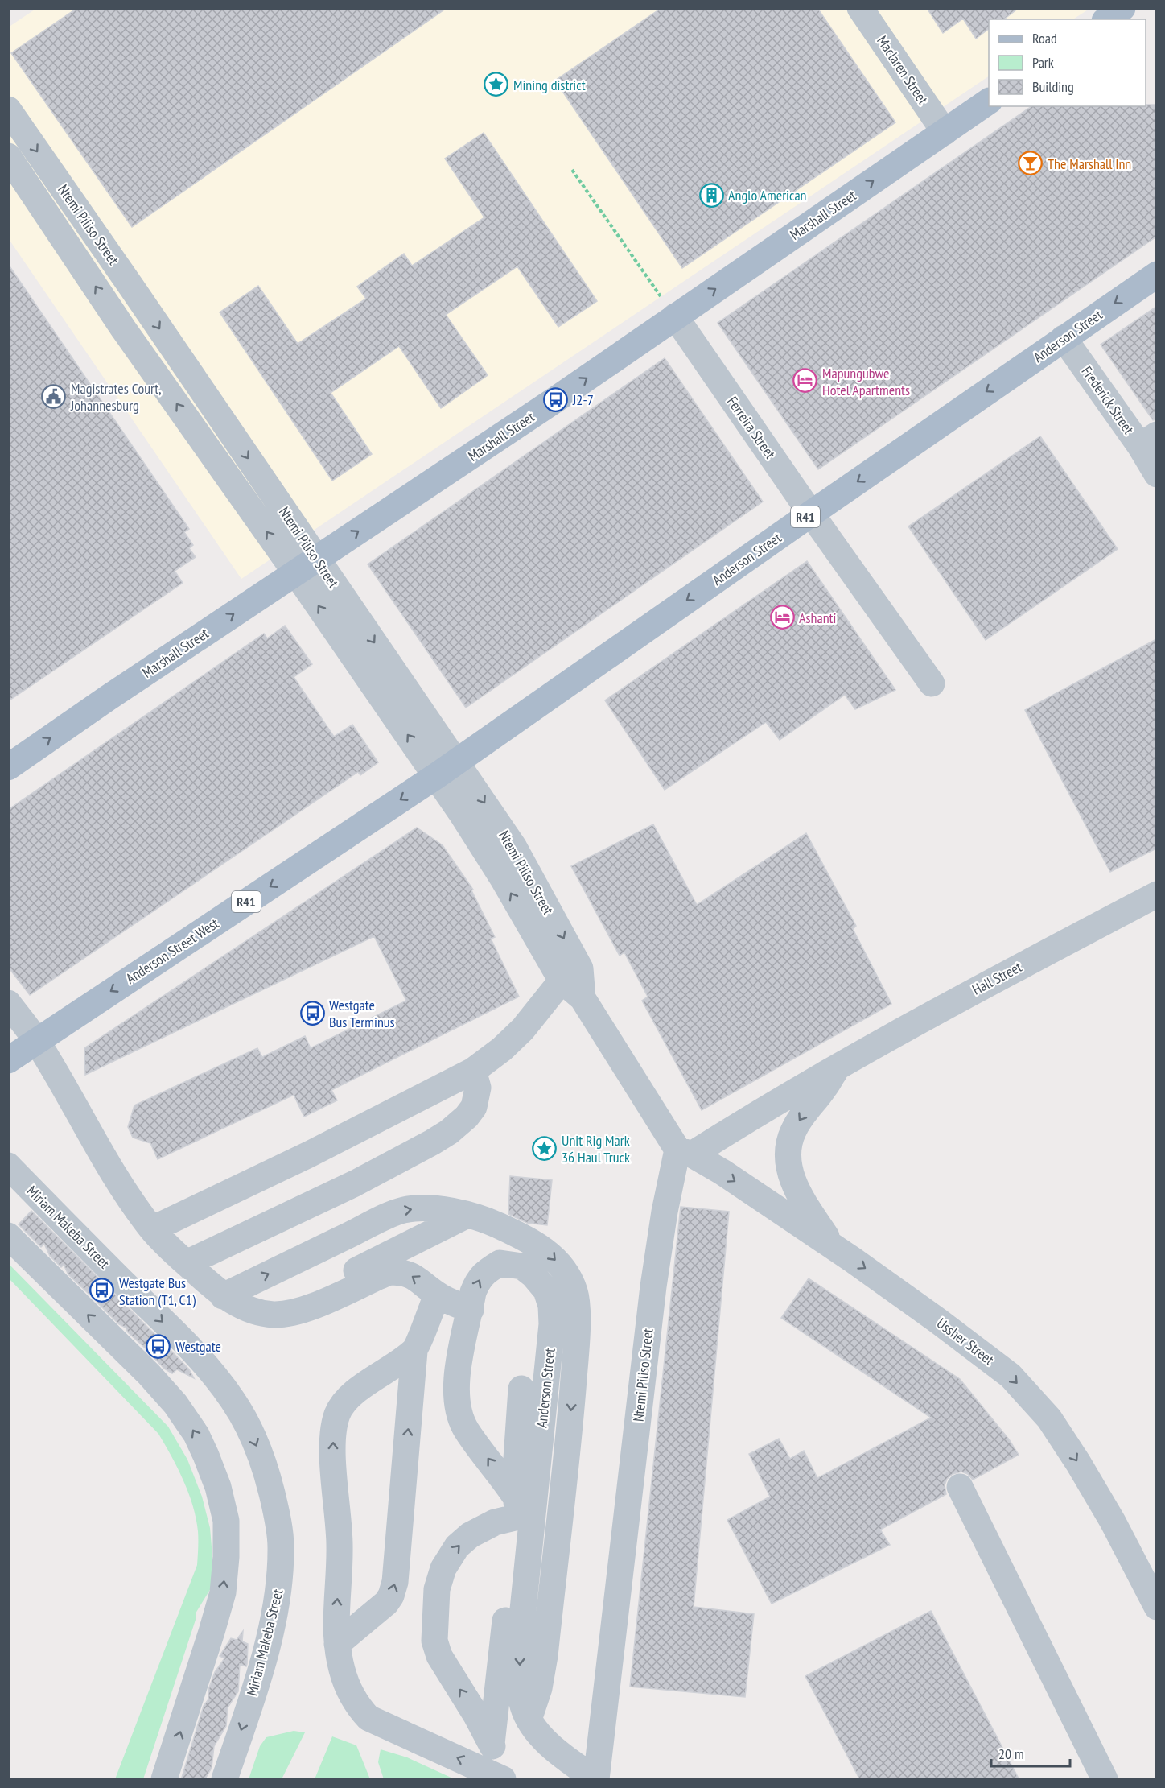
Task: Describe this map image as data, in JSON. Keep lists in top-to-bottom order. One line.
{"streets":{"main road":["Marshall Street","Anderson Street","R41","Anderson Street West"],"street":["Maclaren Street","Ntemi Piliso Street","Frederick Street","Ferreira Street","Hall Street","Miriam Makeba Street","Ussher Street"]},"crossings":[["Maclaren Street","Marshall Street"],["Marshall Street","Ntemi Piliso Street"],["Marshall Street","Ferreira Street"],["Ntemi Piliso Street","Anderson Street"],["Ntemi Piliso Street","Anderson Street West"],["Ntemi Piliso Street","Hall Street"],["Ntemi Piliso Street","Ussher Street"],["Anderson Street","Frederick Street"],["Anderson Street","Ferreira Street"],["Anderson Street","Anderson Street West"],["Hall Street","Ussher Street"]],"one_way":["Marshall Street","Anderson Street West","Miriam Makeba Street","Ussher Street"],"places":{"place":["Mining district","Unit Rig Mark 36 Haul Truck"],"bar":["The Marshall Inn"],"building":["Anglo American"],"hotel":["Mapungubwe Hotel Apartments","Ashanti"],"public building":["Magistrates Court, Johannesburg"],"bus stop":["J2-7","Westgate Bus Terminus","Westgate Bus Station (T1, C1)","Westgate"]},"legend":["Road","Park","Building"],"scale_bar":"20 m"}
